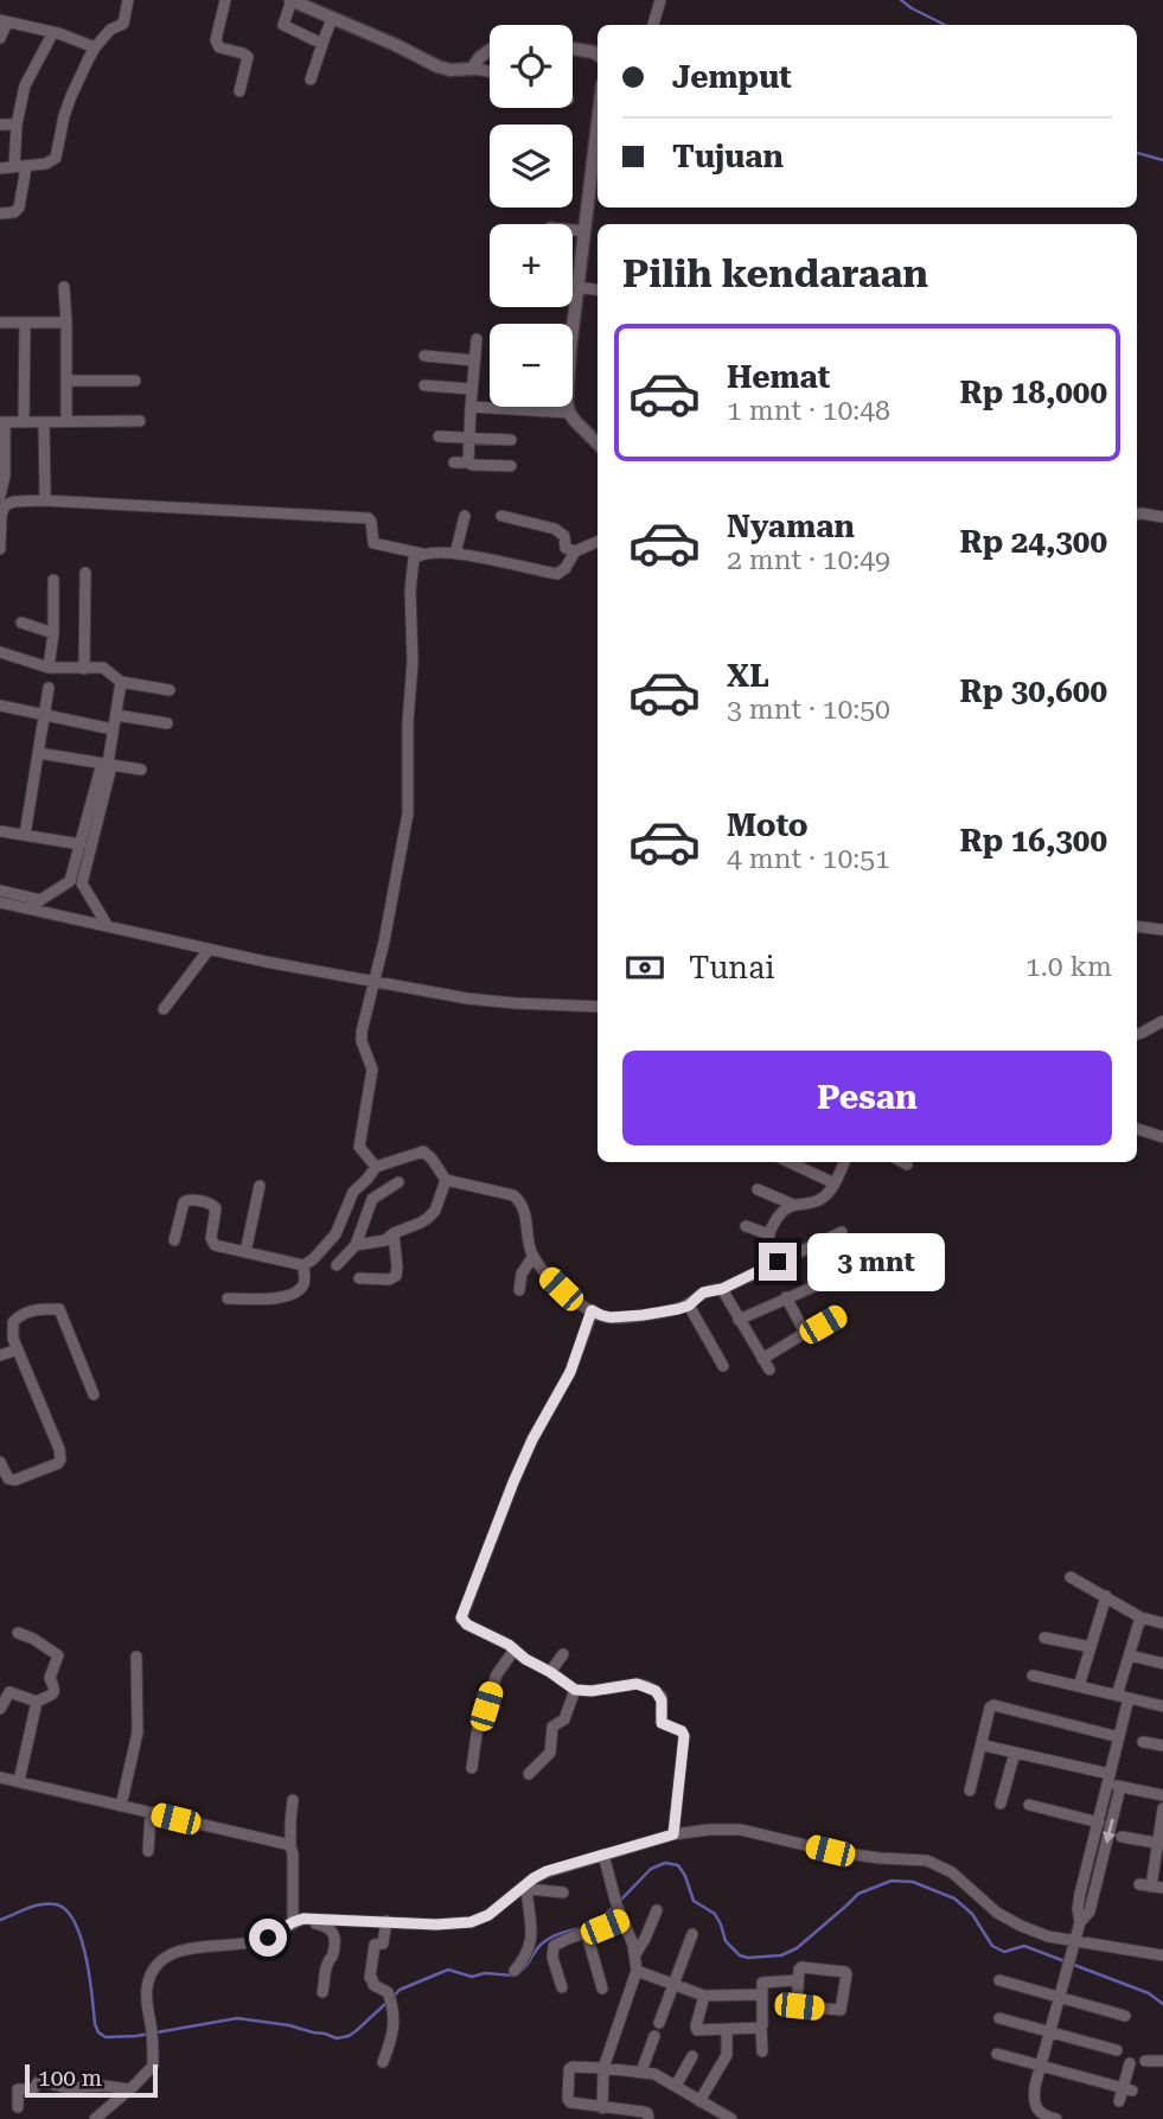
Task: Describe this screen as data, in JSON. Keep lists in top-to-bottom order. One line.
{"scale_bar":"100 m","page":{"map_buttons":["+","−"],"banner":["Jemput","Tujuan"],"heading":"Pilih kendaraan","list":[{"name":"Hemat","note":"1 mnt · 10:48","value":"Rp 18,000"},{"name":"Nyaman","note":"2 mnt · 10:49","value":"Rp 24,300"},{"name":"XL","note":"3 mnt · 10:50","value":"Rp 30,600"},{"name":"Moto","note":"4 mnt · 10:51","value":"Rp 16,300"}],"pay":["Tunai","1.0 km"],"buttons":"Pesan","bubble":"3 mnt","scale":"100 m"}}
